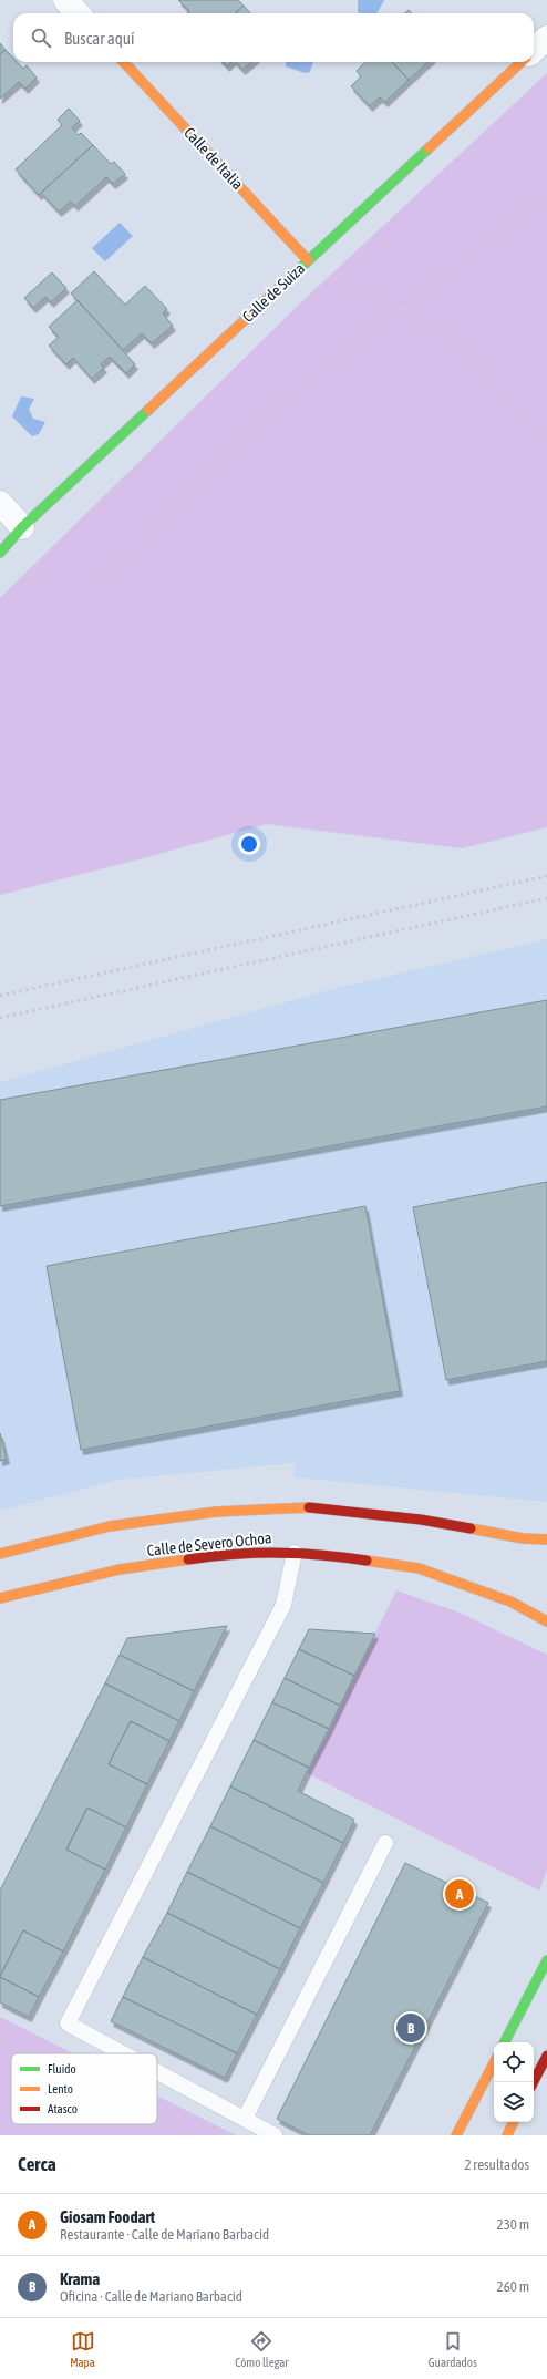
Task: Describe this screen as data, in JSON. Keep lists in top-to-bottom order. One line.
{"streets":{"street":["Calle de Italia","Calle de Suiza","Calle de Severo Ochoa"]},"crossings":[["Calle de Italia","Calle de Suiza"]],"legend":["Fluido","Lento","Atasco"],"page":{"search":"Buscar aquí","pins":["A","B"],"heading":["Cerca","2 resultados"],"list":[{"mark":"A","name":"Giosam Foodart","note":"Restaurante · Calle de Mariano Barbacid","value":"230 m"},{"mark":"B","name":"Krama","note":"Oficina · Calle de Mariano Barbacid","value":"260 m"}],"nav":["Mapa","Cómo llegar","Guardados"]}}
